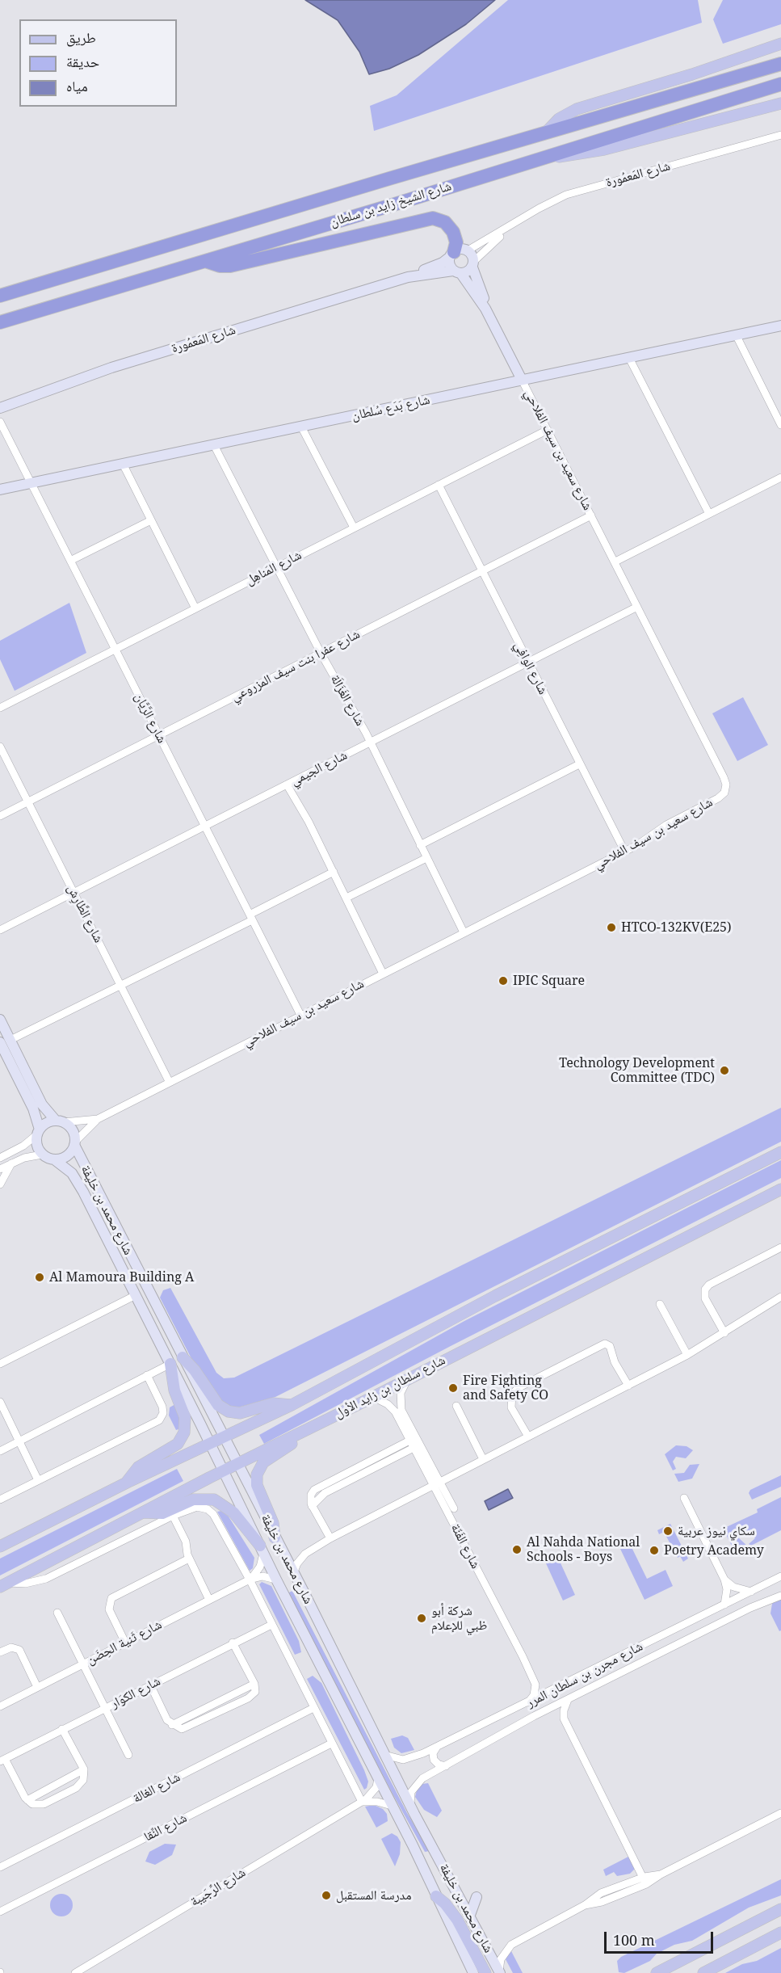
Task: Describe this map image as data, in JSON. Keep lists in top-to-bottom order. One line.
{"streets":{"highway":["شارع الشيخ زايد بن سلطان"],"main road":["شارع المَعمُورة","شارع بَدَع سُلطان","شارع سعيد بن سيف الفلاحي","شارع محمد بن خليفة","شارع سلطان بن زايد الأول"],"street":["شارع المَناهِل","شارع عفرا بنت سيف المزروعي","شارع الوافِي","شارع الغَزَالَة","شارع الرَّيَّان","شارع الجيمي","شارع الطَّارِش","شارع الفَنّة","شارع ثَنية الحِضَن","شارع مجرن بن سلطان المرر","شارع الكوَار","شارع الغالة","شارع النِّقا","شارع الرِّجَيبة"]},"crossings":[["شارع المَعمُورة","شارع سعيد بن سيف الفلاحي"],["شارع بَدَع سُلطان","شارع سعيد بن سيف الفلاحي"],["شارع بَدَع سُلطان","شارع الغَزَالَة"],["شارع بَدَع سُلطان","شارع الرَّيَّان"],["شارع سعيد بن سيف الفلاحي","شارع المَناهِل"],["شارع سعيد بن سيف الفلاحي","شارع عفرا بنت سيف المزروعي"],["شارع سعيد بن سيف الفلاحي","شارع الوافِي"],["شارع سعيد بن سيف الفلاحي","شارع الغَزَالَة"],["شارع سعيد بن سيف الفلاحي","شارع الرَّيَّان"],["شارع سعيد بن سيف الفلاحي","شارع الجيمي"],["شارع سعيد بن سيف الفلاحي","شارع الطَّارِش"],["شارع سعيد بن سيف الفلاحي","شارع محمد بن خليفة"],["شارع المَناهِل","شارع الوافِي"],["شارع المَناهِل","شارع الغَزَالَة"],["شارع المَناهِل","شارع الرَّيَّان"],["شارع عفرا بنت سيف المزروعي","شارع الوافِي"],["شارع عفرا بنت سيف المزروعي","شارع الغَزَالَة"],["شارع عفرا بنت سيف المزروعي","شارع الرَّيَّان"],["شارع عفرا بنت سيف المزروعي","شارع الطَّارِش"],["شارع الوافِي","شارع الجيمي"],["شارع الغَزَالَة","شارع الجيمي"],["شارع الرَّيَّان","شارع الجيمي"],["شارع الجيمي","شارع الطَّارِش"],["شارع محمد بن خليفة","شارع سلطان بن زايد الأول"],["شارع محمد بن خليفة","شارع ثَنية الحِضَن"],["شارع محمد بن خليفة","شارع مجرن بن سلطان المرر"],["شارع محمد بن خليفة","شارع الرِّجَيبة"],["شارع سلطان بن زايد الأول","شارع الفَنّة"],["شارع الفَنّة","شارع مجرن بن سلطان المرر"]],"places":["HTCO-132KV(E25)","IPIC Square","Technology Development Committee (TDC)","Al Mamoura Building A","Fire Fighting and Safety CO","سكاي نيوز عربية","Al Nahda National Schools - Boys","Poetry Academy","شركة أبو ظبي للإعلام","مدرسة المستقبل"],"legend":["طريق","حديقة","مياه"],"scale_bar":"100 m"}
